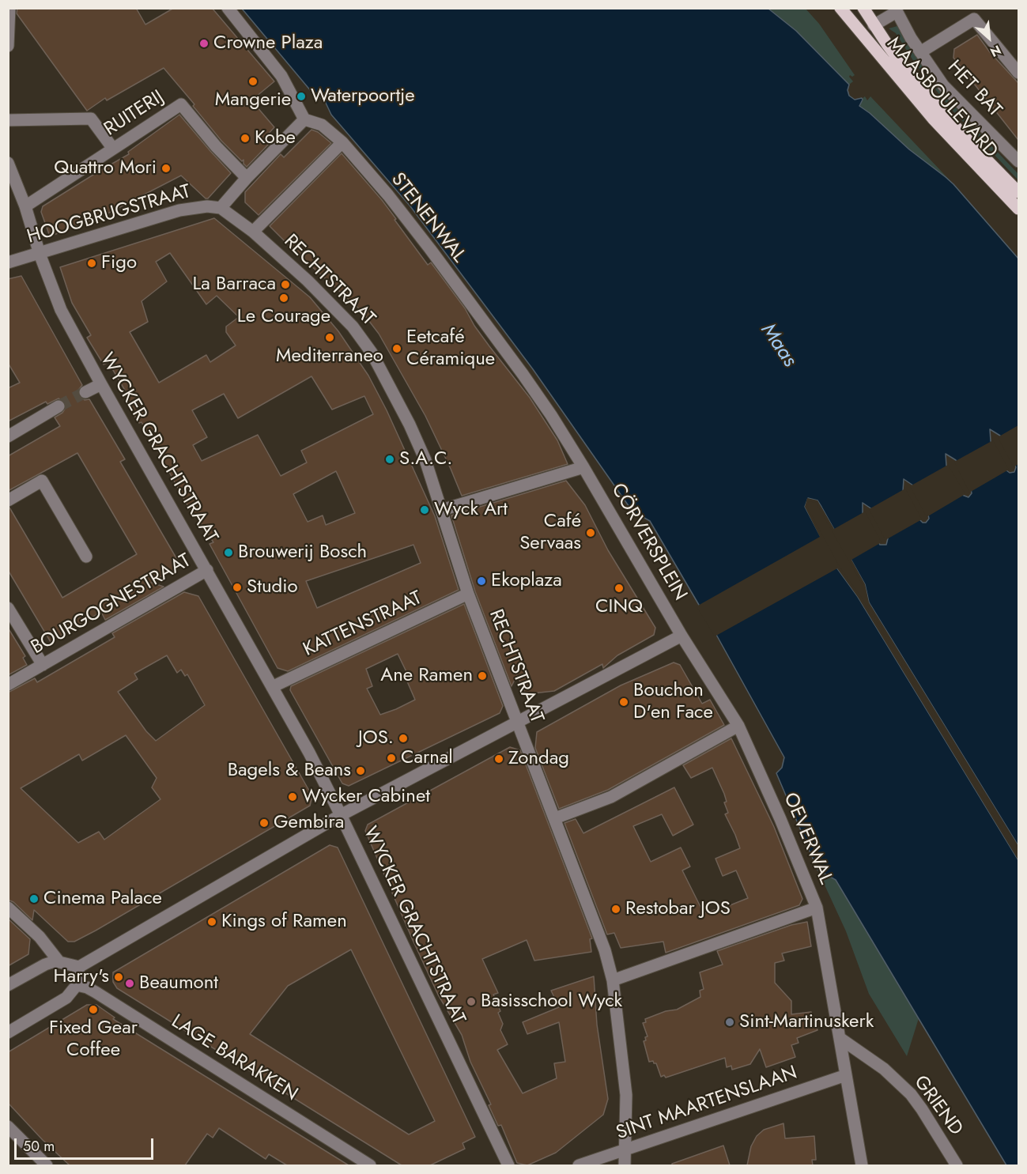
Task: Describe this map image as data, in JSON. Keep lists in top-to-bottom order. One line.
{"streets":{"main road":["MAASBOULEVARD"],"street":["HET BAT","RUITERIJ","HOOGBRUGSTRAAT","STENENWAL","RECHTSTRAAT","WYCKER GRACHTSTRAAT","CÖRVERSPLEIN","BOURGOGNESTRAAT","KATTENSTRAAT","OEVERWAL","LAGE BARAKKEN","SINT MAARTENSLAAN","GRIEND"]},"crossings":[["HET BAT","MAASBOULEVARD"],["HOOGBRUGSTRAAT","RECHTSTRAAT"],["HOOGBRUGSTRAAT","WYCKER GRACHTSTRAAT"],["STENENWAL","CÖRVERSPLEIN"],["RECHTSTRAAT","KATTENSTRAAT"],["RECHTSTRAAT","SINT MAARTENSLAAN"],["WYCKER GRACHTSTRAAT","BOURGOGNESTRAAT"],["WYCKER GRACHTSTRAAT","KATTENSTRAAT"],["CÖRVERSPLEIN","OEVERWAL"],["OEVERWAL","SINT MAARTENSLAAN"],["OEVERWAL","GRIEND"]],"water":["Maas"],"places":["Crowne Plaza","Mangerie","Waterpoortje","Kobe","Quattro Mori","Figo","La Barraca","Le Courage","Mediterraneo","Eetcafé Céramique","S.A.C.","Wyck Art","Café Servaas","Brouwerij Bosch","Ekoplaza","Studio","CINQ","Ane Ramen","Bouchon D'en Face","JOS.","Carnal","Zondag","Bagels & Beans","Wycker Cabinet","Gembira","Cinema Palace","Restobar JOS","Kings of Ramen","Harry's","Beaumont","Basisschool Wyck","Fixed Gear Coffee","Sint-Martinuskerk"],"scale_bar":"50 m","north":"bottom right"}
